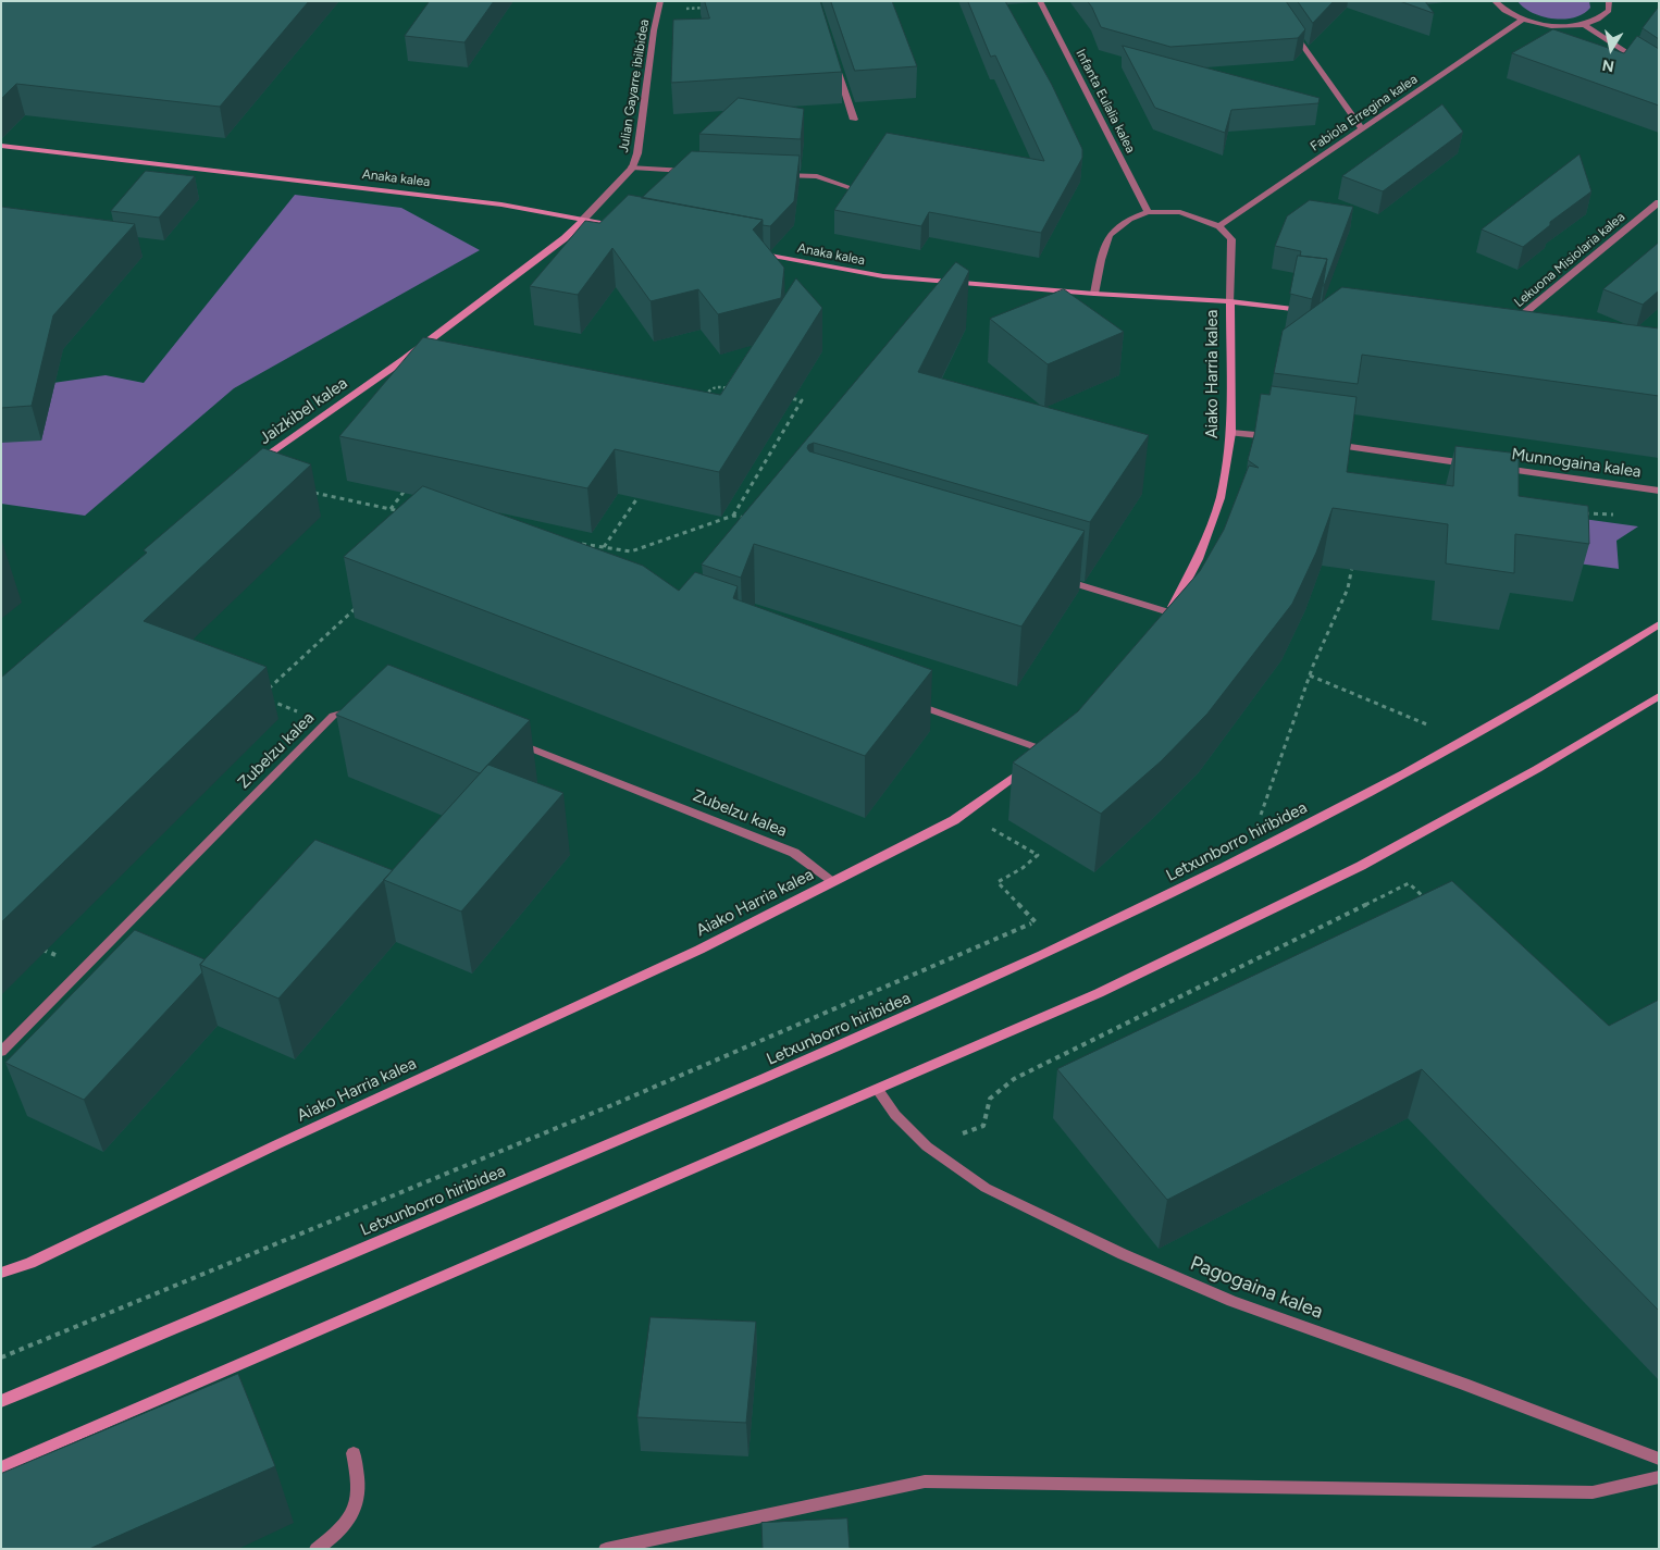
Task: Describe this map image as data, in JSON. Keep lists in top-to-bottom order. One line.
{"streets":{"street":["Julian Gayarre ibilbidea","Infanta Eulalia kalea","Fabiola Erregina kalea","Anaka kalea","Lekuona Misiolaria kalea","Aiako Harria kalea","Jaizkibel kalea","Munnogaina kalea","Zubelzu kalea","Letxunborro hiribidea","Pagogaina kalea"]},"crossings":[["Julian Gayarre ibilbidea","Anaka kalea"],["Julian Gayarre ibilbidea","Jaizkibel kalea"],["Anaka kalea","Aiako Harria kalea"],["Anaka kalea","Jaizkibel kalea"],["Aiako Harria kalea","Zubelzu kalea"]],"north":"bottom"}
